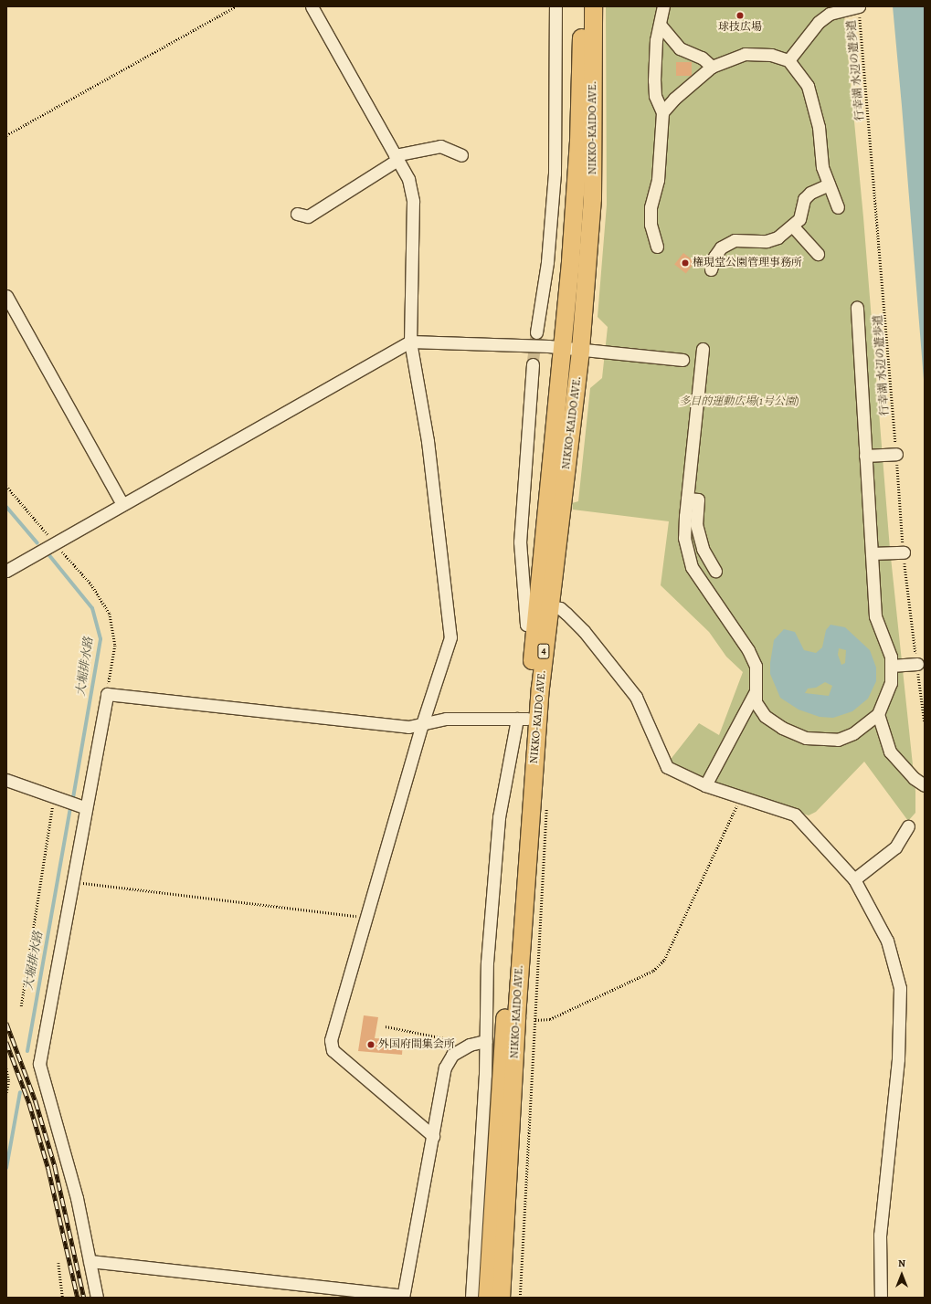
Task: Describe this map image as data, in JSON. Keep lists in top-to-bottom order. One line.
{"streets":{"highway":["NIKKO-KAIDO AVE.","4"],"path":["行幸湖 水辺の遊歩道"]},"water":["大堀排水路"],"parks":["多目的運動広場(1号公園)"],"places":["球技広場","権現堂公園管理事務所","外国府間集会所"],"north":"top"}
